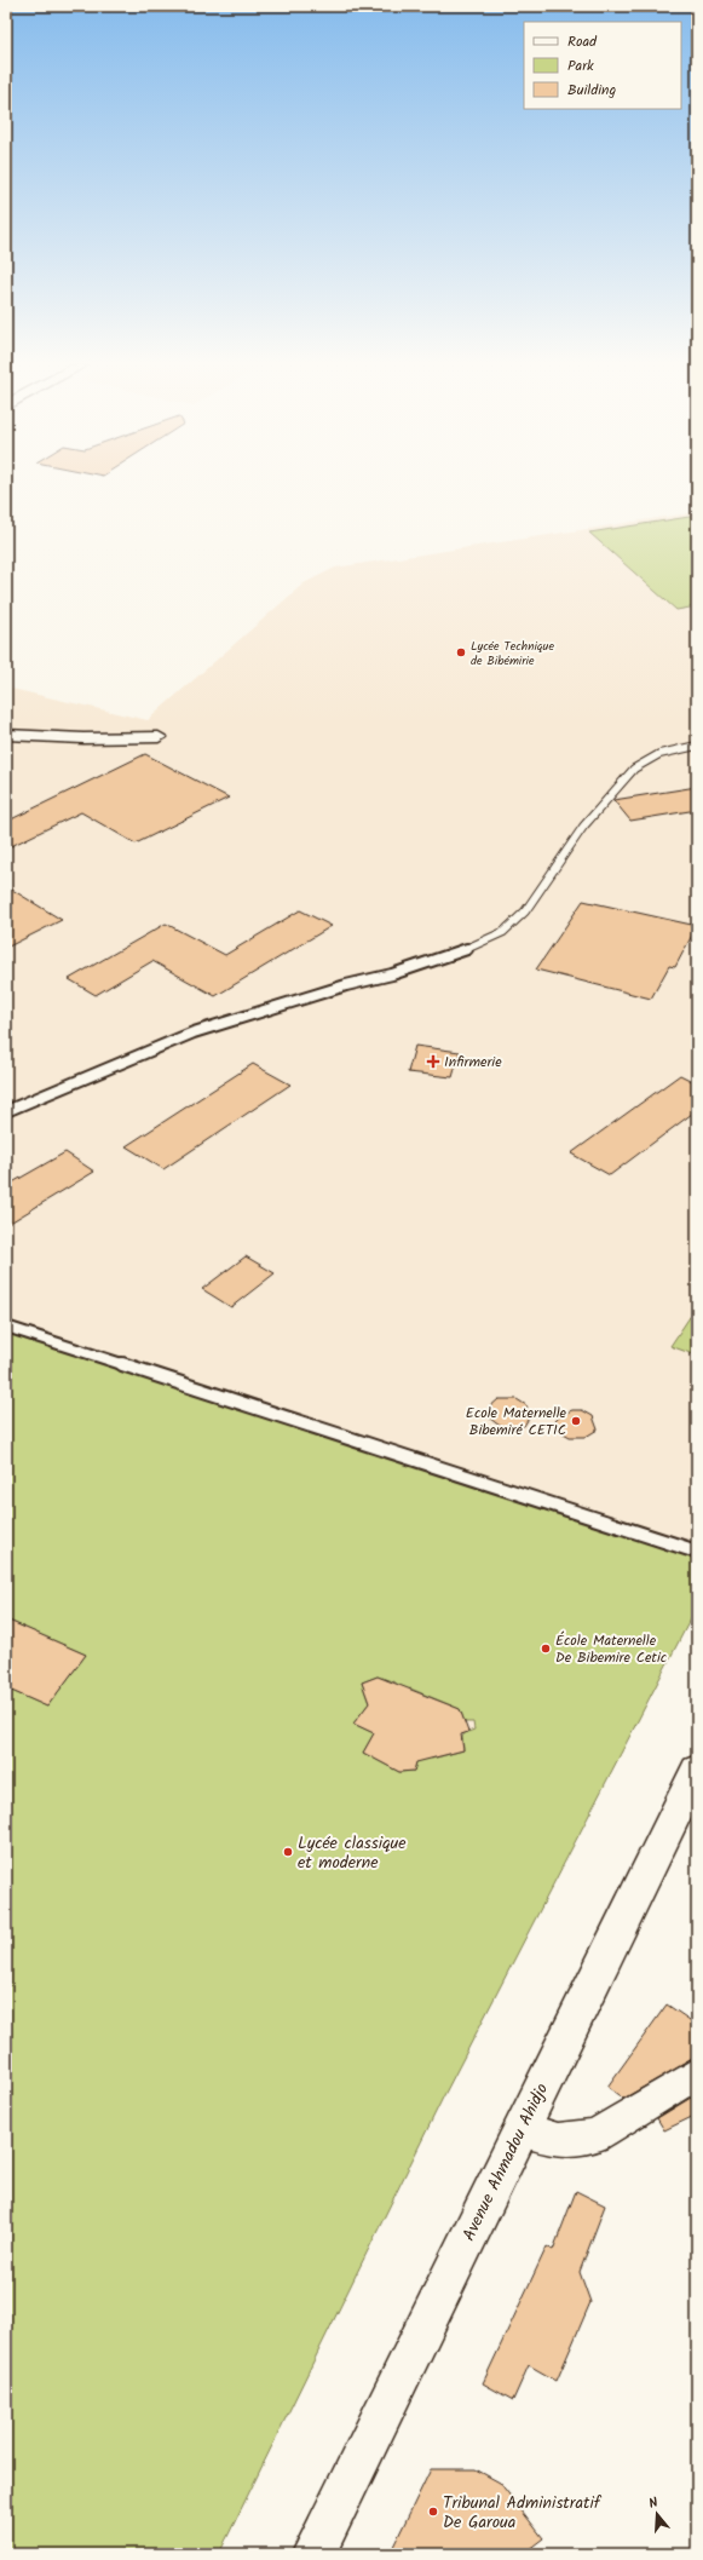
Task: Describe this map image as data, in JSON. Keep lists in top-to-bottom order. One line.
{"streets":{"main road":["Avenue Ahmadou Ahidjo"]},"places":{"other":["Lycée Technique de Bibémirie","Ecole Maternelle Bibemiré CETIC","École Maternelle De Bibemire Cetic","Lycée classique et moderne","Tribunal Administratif De Garoua"],"health":["Infirmerie"]},"legend":["Road","Park","Building"],"north":"top"}
